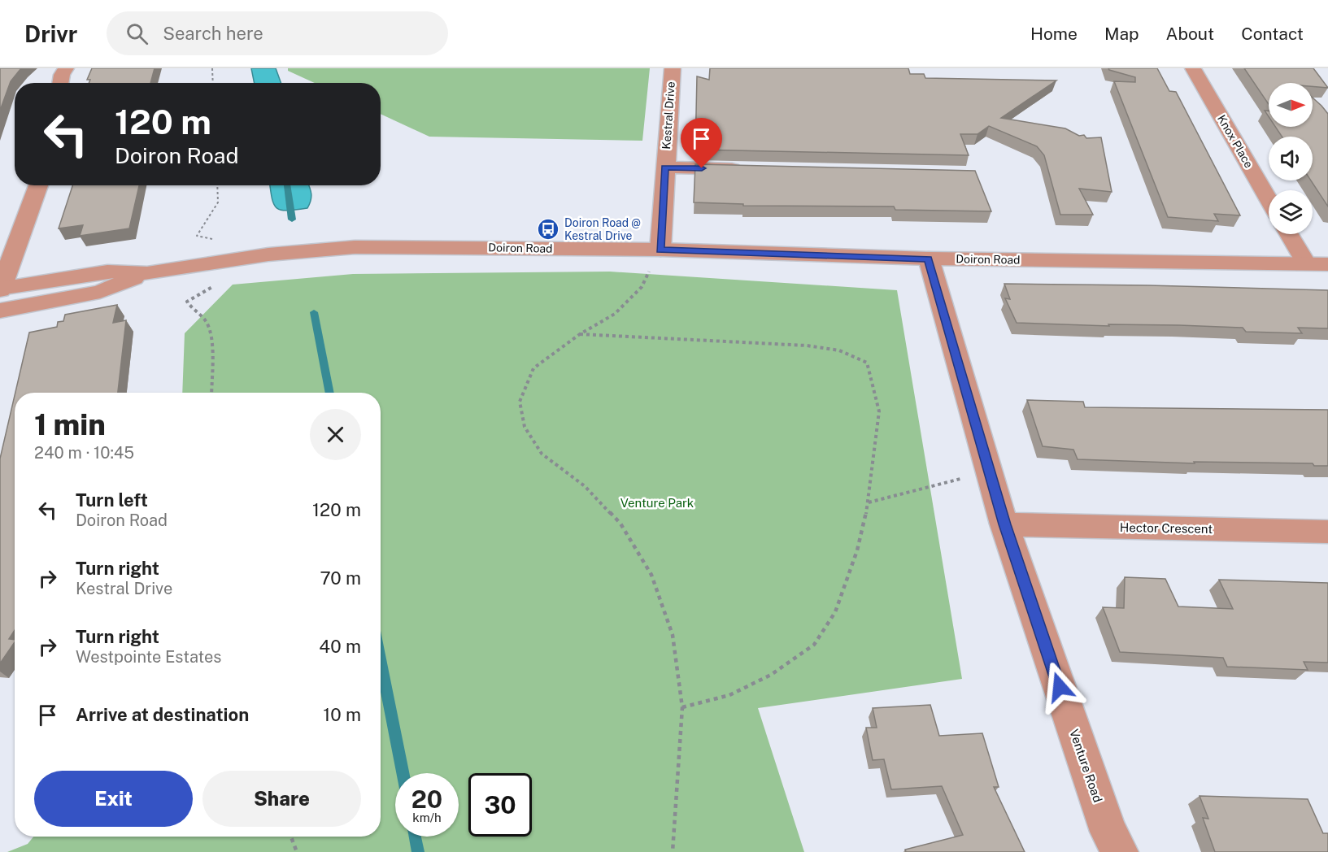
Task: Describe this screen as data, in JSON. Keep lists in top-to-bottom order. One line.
{"streets":{"street":["Kestral Drive","Knox Place","Doiron Road","Hector Crescent","Venture Road"]},"crossings":[["Kestral Drive","Doiron Road"],["Doiron Road","Venture Road"],["Hector Crescent","Venture Road"]],"parks":["Venture Park"],"places":{"bus stop":["Doiron Road @ Kestral Drive"]},"north":"right","page":{"header":"Drivr","search":"Search here","nav":["Home","Map","About","Contact"],"turn":["120 m","Doiron Road"],"heading":["1 min","240 m · 10:45"],"list":[{"name":"Turn left","note":"Doiron Road","value":"120 m"},{"name":"Turn right","note":"Kestral Drive","value":"70 m"},{"name":"Turn right","note":"Westpointe Estates","value":"40 m"},{"name":"Arrive at destination","value":"10 m"}],"buttons":["Exit","Share"],"speed":"20 km/h","limit":"30"}}
